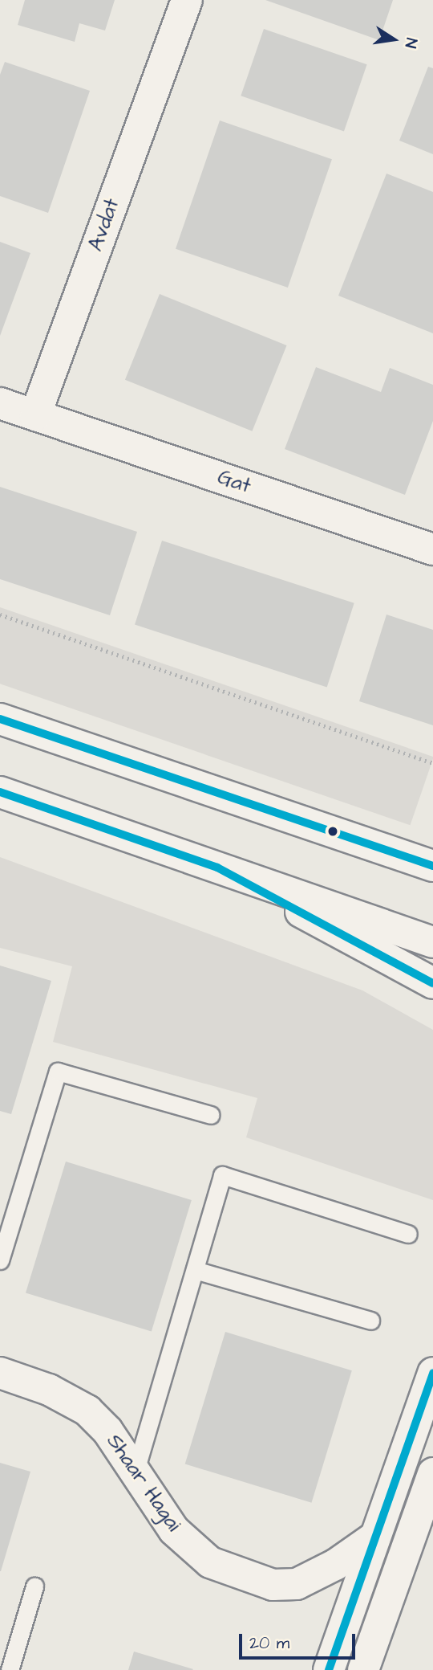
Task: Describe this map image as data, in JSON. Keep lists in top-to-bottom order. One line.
{"streets":{"street":["Avdat","Gat","Shaar Hagai"]},"crossings":[["Avdat","Gat"]],"scale_bar":"20 m","north":"right"}
